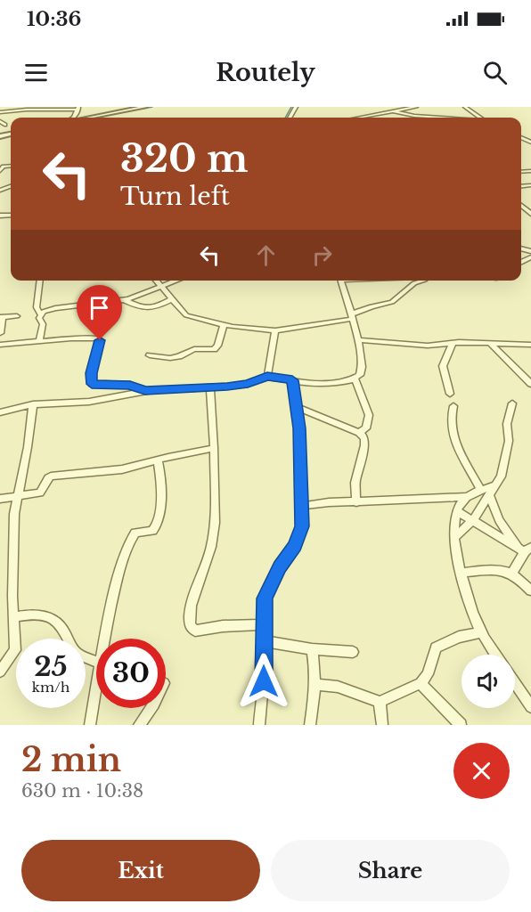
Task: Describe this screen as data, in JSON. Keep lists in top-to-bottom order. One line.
{"page":{"status":"10:36","header":"Routely","turn":["320 m","Turn left"],"speed":"25 km/h","limit":"30","heading":["2 min","630 m · 10:38"],"buttons":["Exit","Share"]}}
